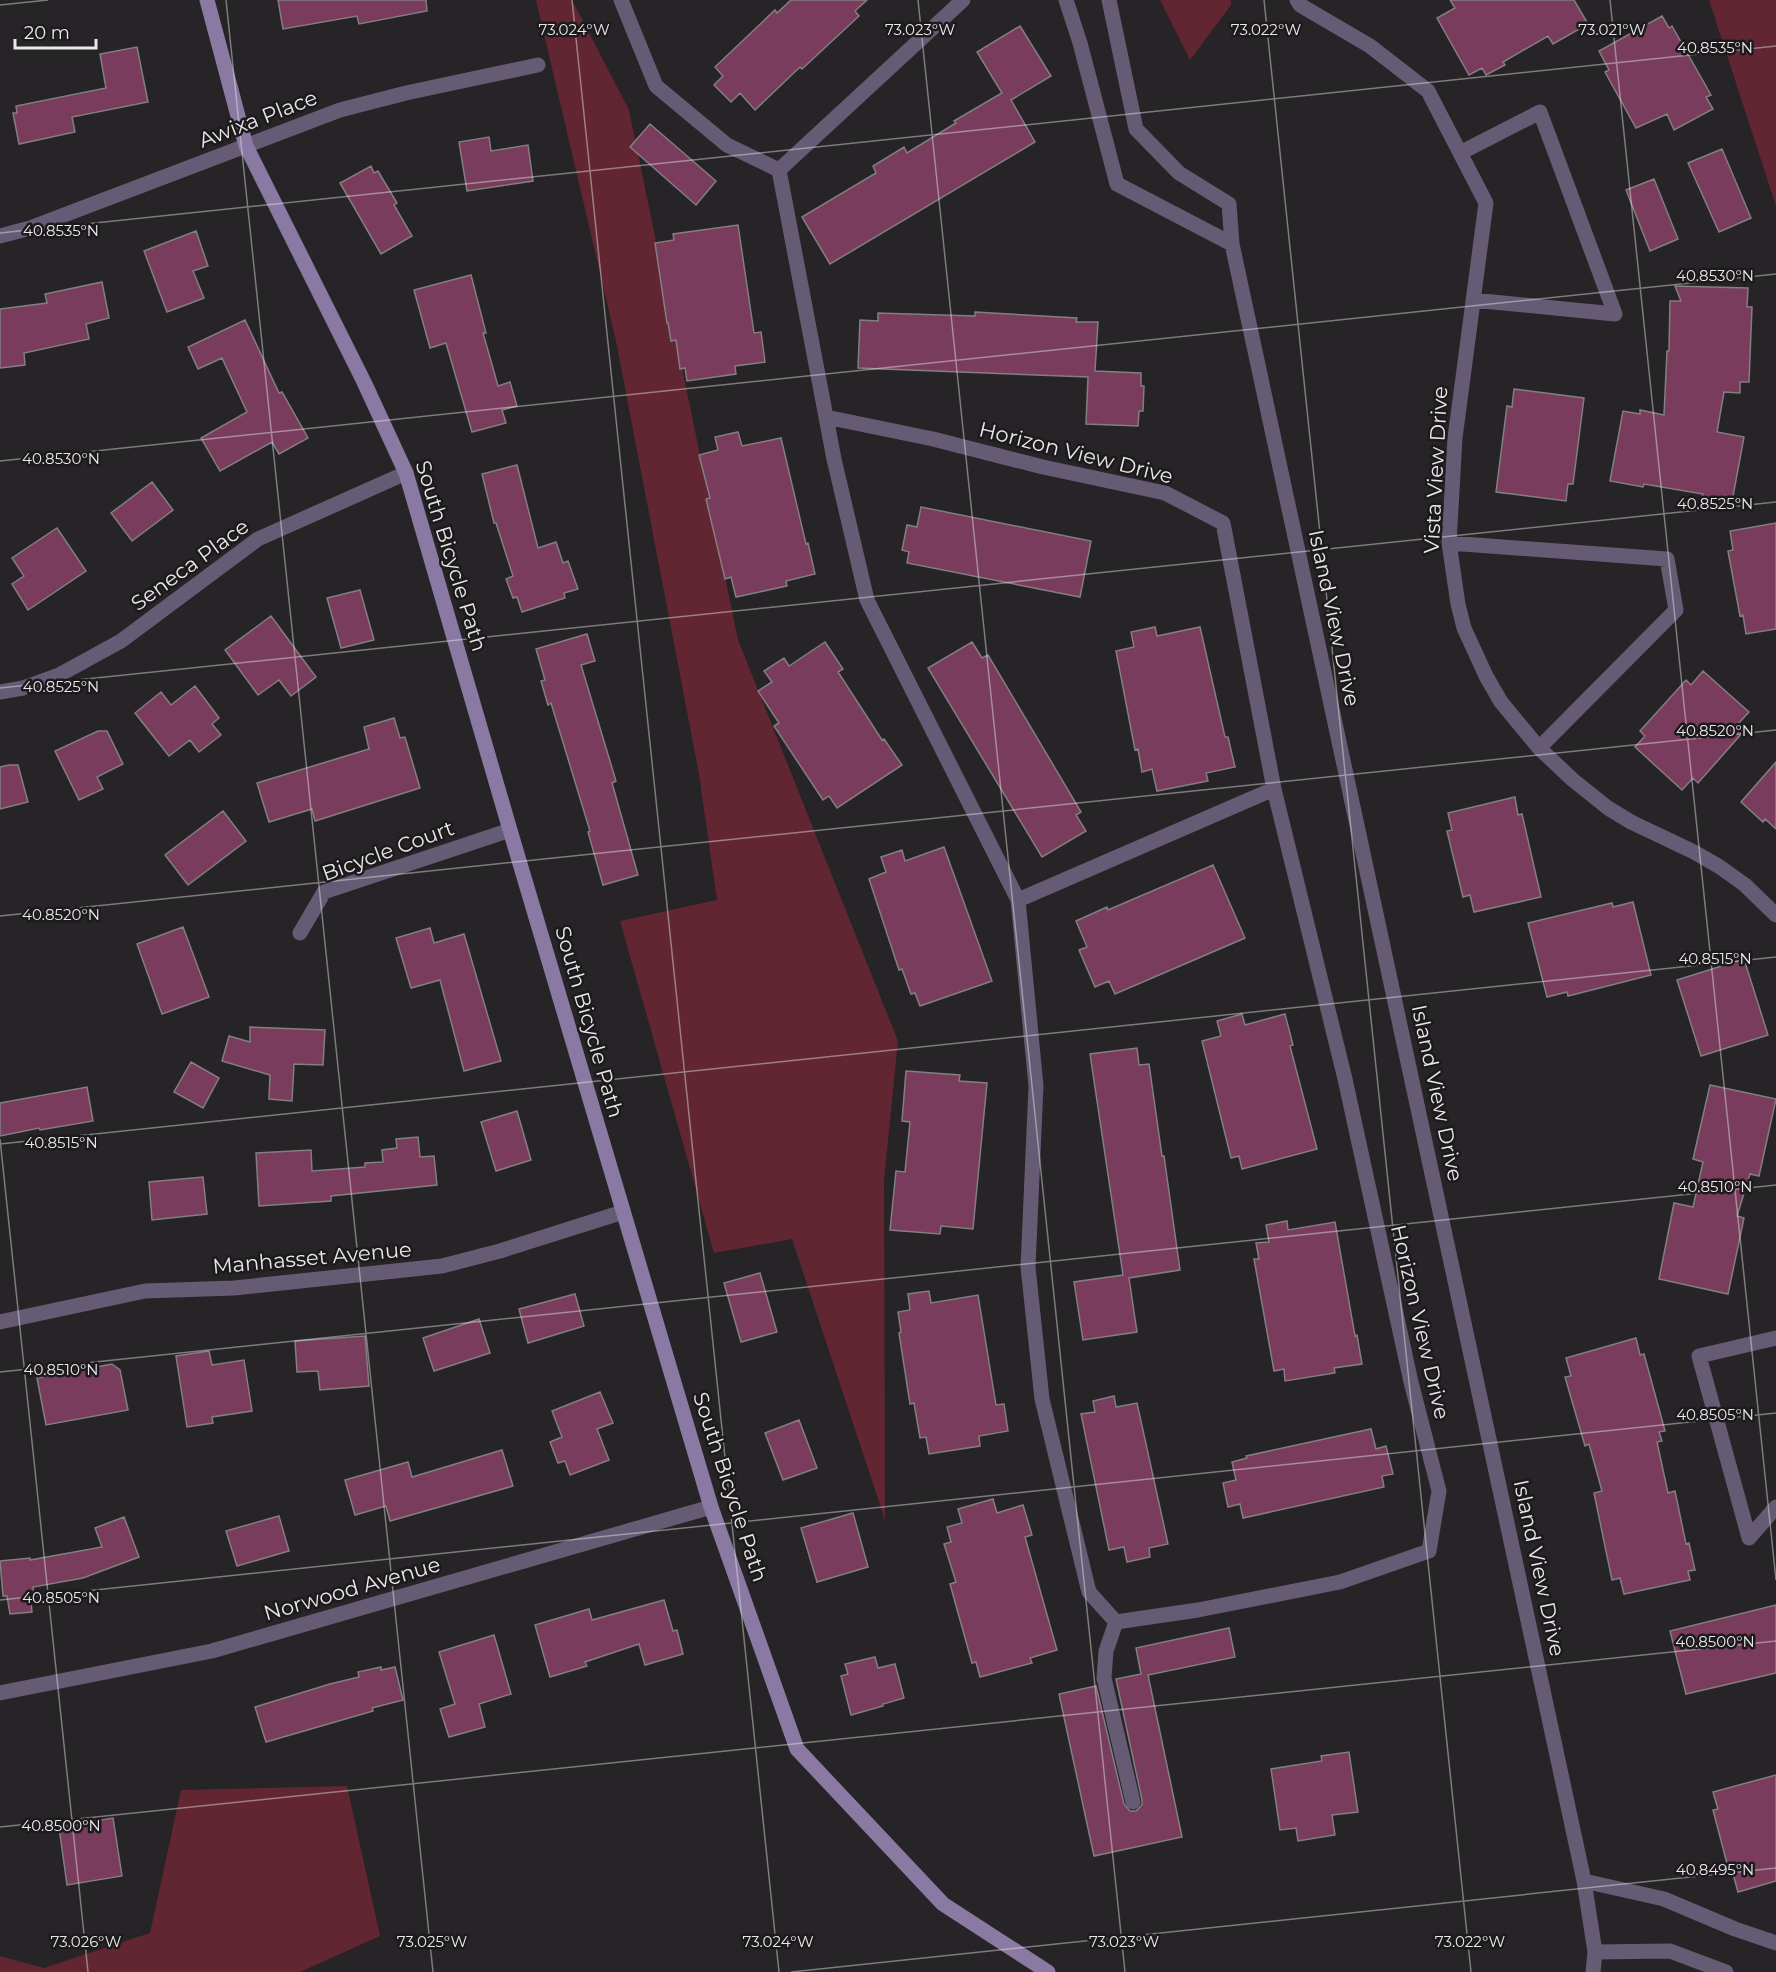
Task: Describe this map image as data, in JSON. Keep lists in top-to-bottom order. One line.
{"streets":{"street":["Awixa Place","Horizon View Drive","Vista View Drive","South Bicycle Path","Seneca Place","Island View Drive","Bicycle Court","Manhasset Avenue","Norwood Avenue"]},"crossings":[["Awixa Place","South Bicycle Path"],["South Bicycle Path","Seneca Place"],["South Bicycle Path","Bicycle Court"],["South Bicycle Path","Manhasset Avenue"],["South Bicycle Path","Norwood Avenue"]],"scale_bar":"20 m","coordinates":["73.024°W","73.023°W","73.022°W","73.021°W","40.8535°N","40.8530°N","40.8525°N","40.8520°N","40.8515°N","40.8510°N","40.8505°N","40.8500°N","40.8495°N","73.026°W","73.025°W"]}
